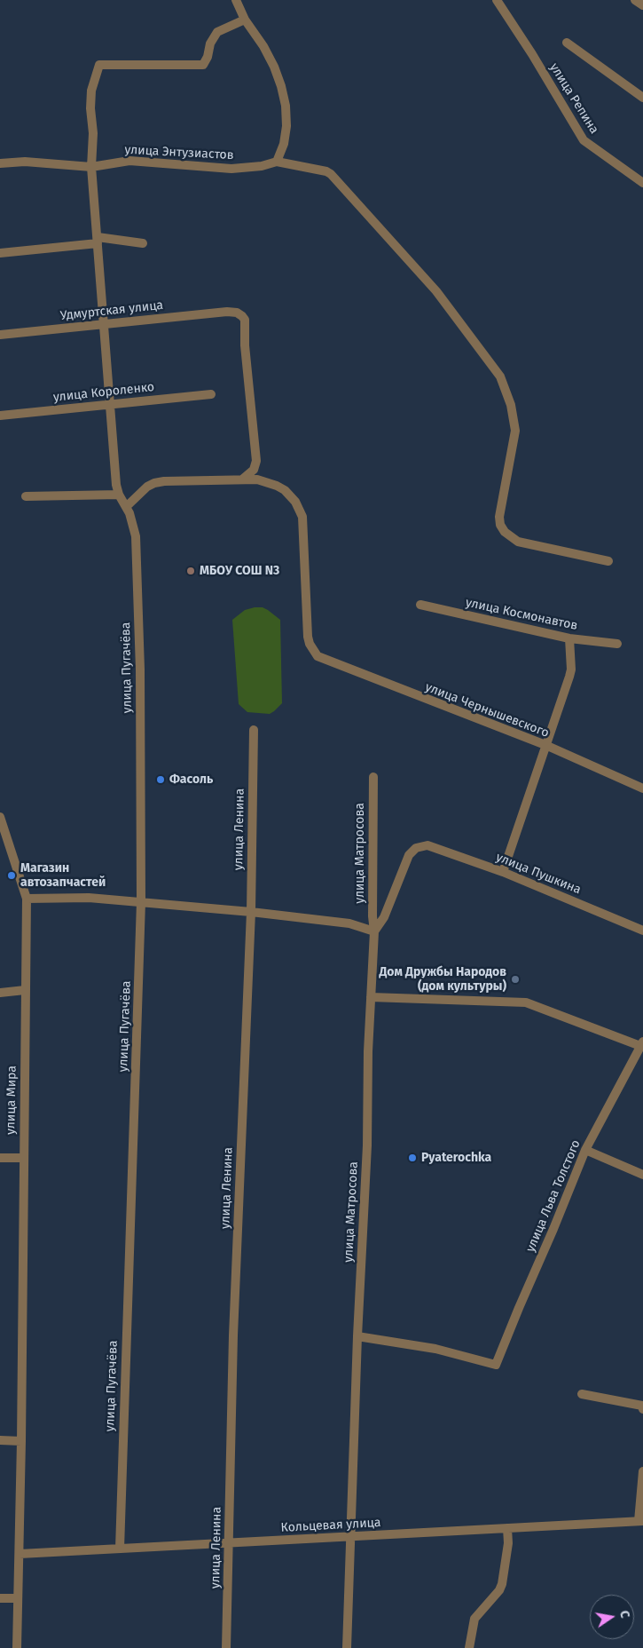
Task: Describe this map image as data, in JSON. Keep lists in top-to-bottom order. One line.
{"streets":{"street":["улица Репина","улица Энтузиастов","Удмуртская улица","улица Короленко","улица Космонавтов","улица Пугачёва","улица Чернышевского","улица Ленина","улица Матросова","улица Пушкина","улица Мира","улица Льва Толстого","Кольцевая улица"]},"crossings":[["улица Энтузиастов","улица Пугачёва"],["Удмуртская улица","улица Пугачёва"],["Удмуртская улица","улица Чернышевского"],["улица Короленко","улица Пугачёва"],["улица Пугачёва","Кольцевая улица"],["улица Ленина","Кольцевая улица"],["улица Матросова","улица Пушкина"],["улица Матросова","улица Льва Толстого"],["улица Матросова","Кольцевая улица"],["улица Мира","Кольцевая улица"]],"places":["МБОУ СОШ N3","Фасоль","Магазин автозапчастей","Дом Дружбы Народов (дом культуры)","Pyaterochka"],"north":"right"}
